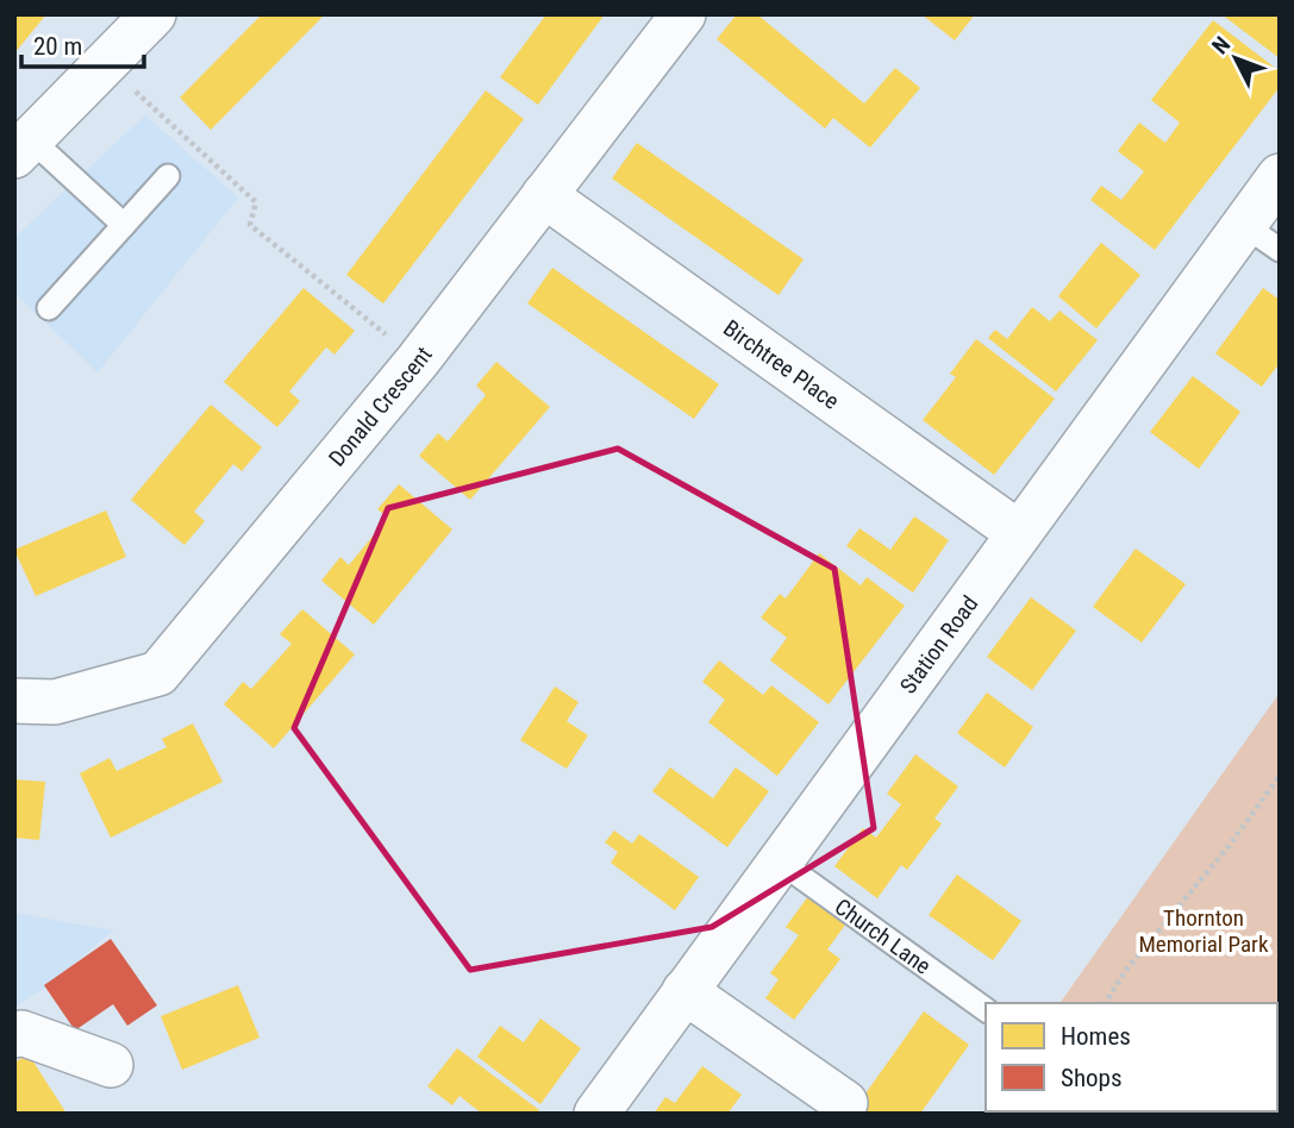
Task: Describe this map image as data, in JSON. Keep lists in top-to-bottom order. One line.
{"streets":{"street":["Birchtree Place","Donald Crescent","Station Road"],"lane":["Church Lane"]},"crossings":[["Birchtree Place","Donald Crescent"],["Birchtree Place","Station Road"],["Station Road","Church Lane"]],"parks":["Thornton Memorial Park"],"legend":["Homes","Shops"],"scale_bar":"20 m","north":"top left"}
